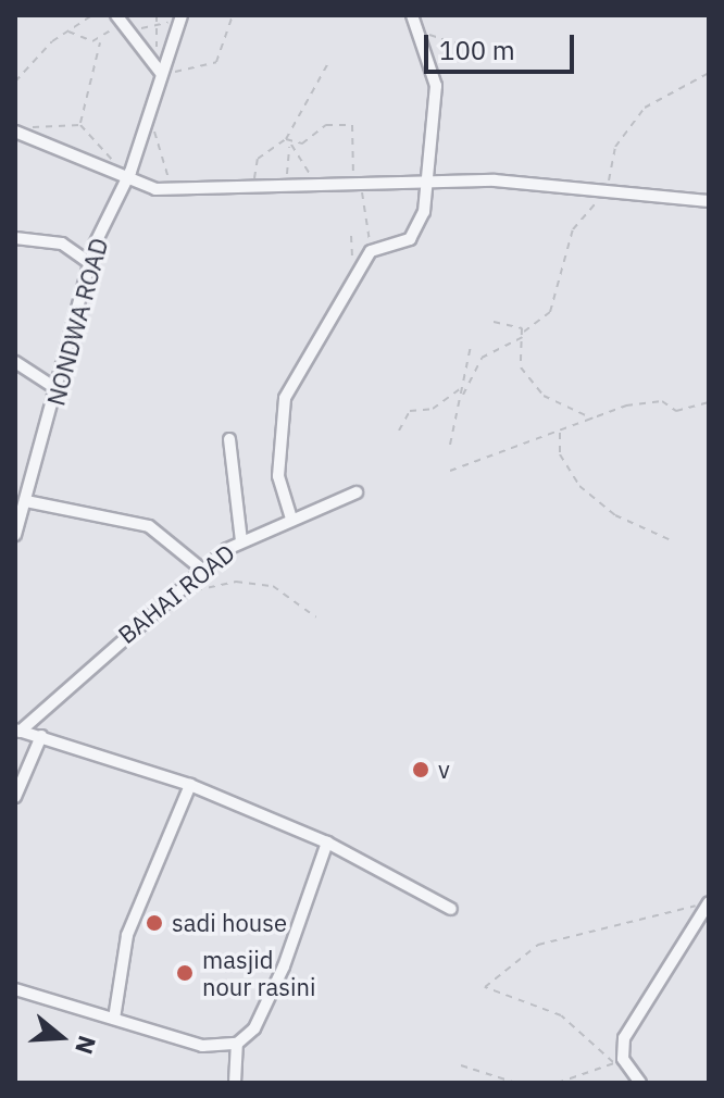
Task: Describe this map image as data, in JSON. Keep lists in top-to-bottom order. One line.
{"streets":{"street":["NONDWA ROAD","BAHAI ROAD"]},"places":["v","sadi house","masjid nour rasini"],"scale_bar":"100 m","north":"right"}
